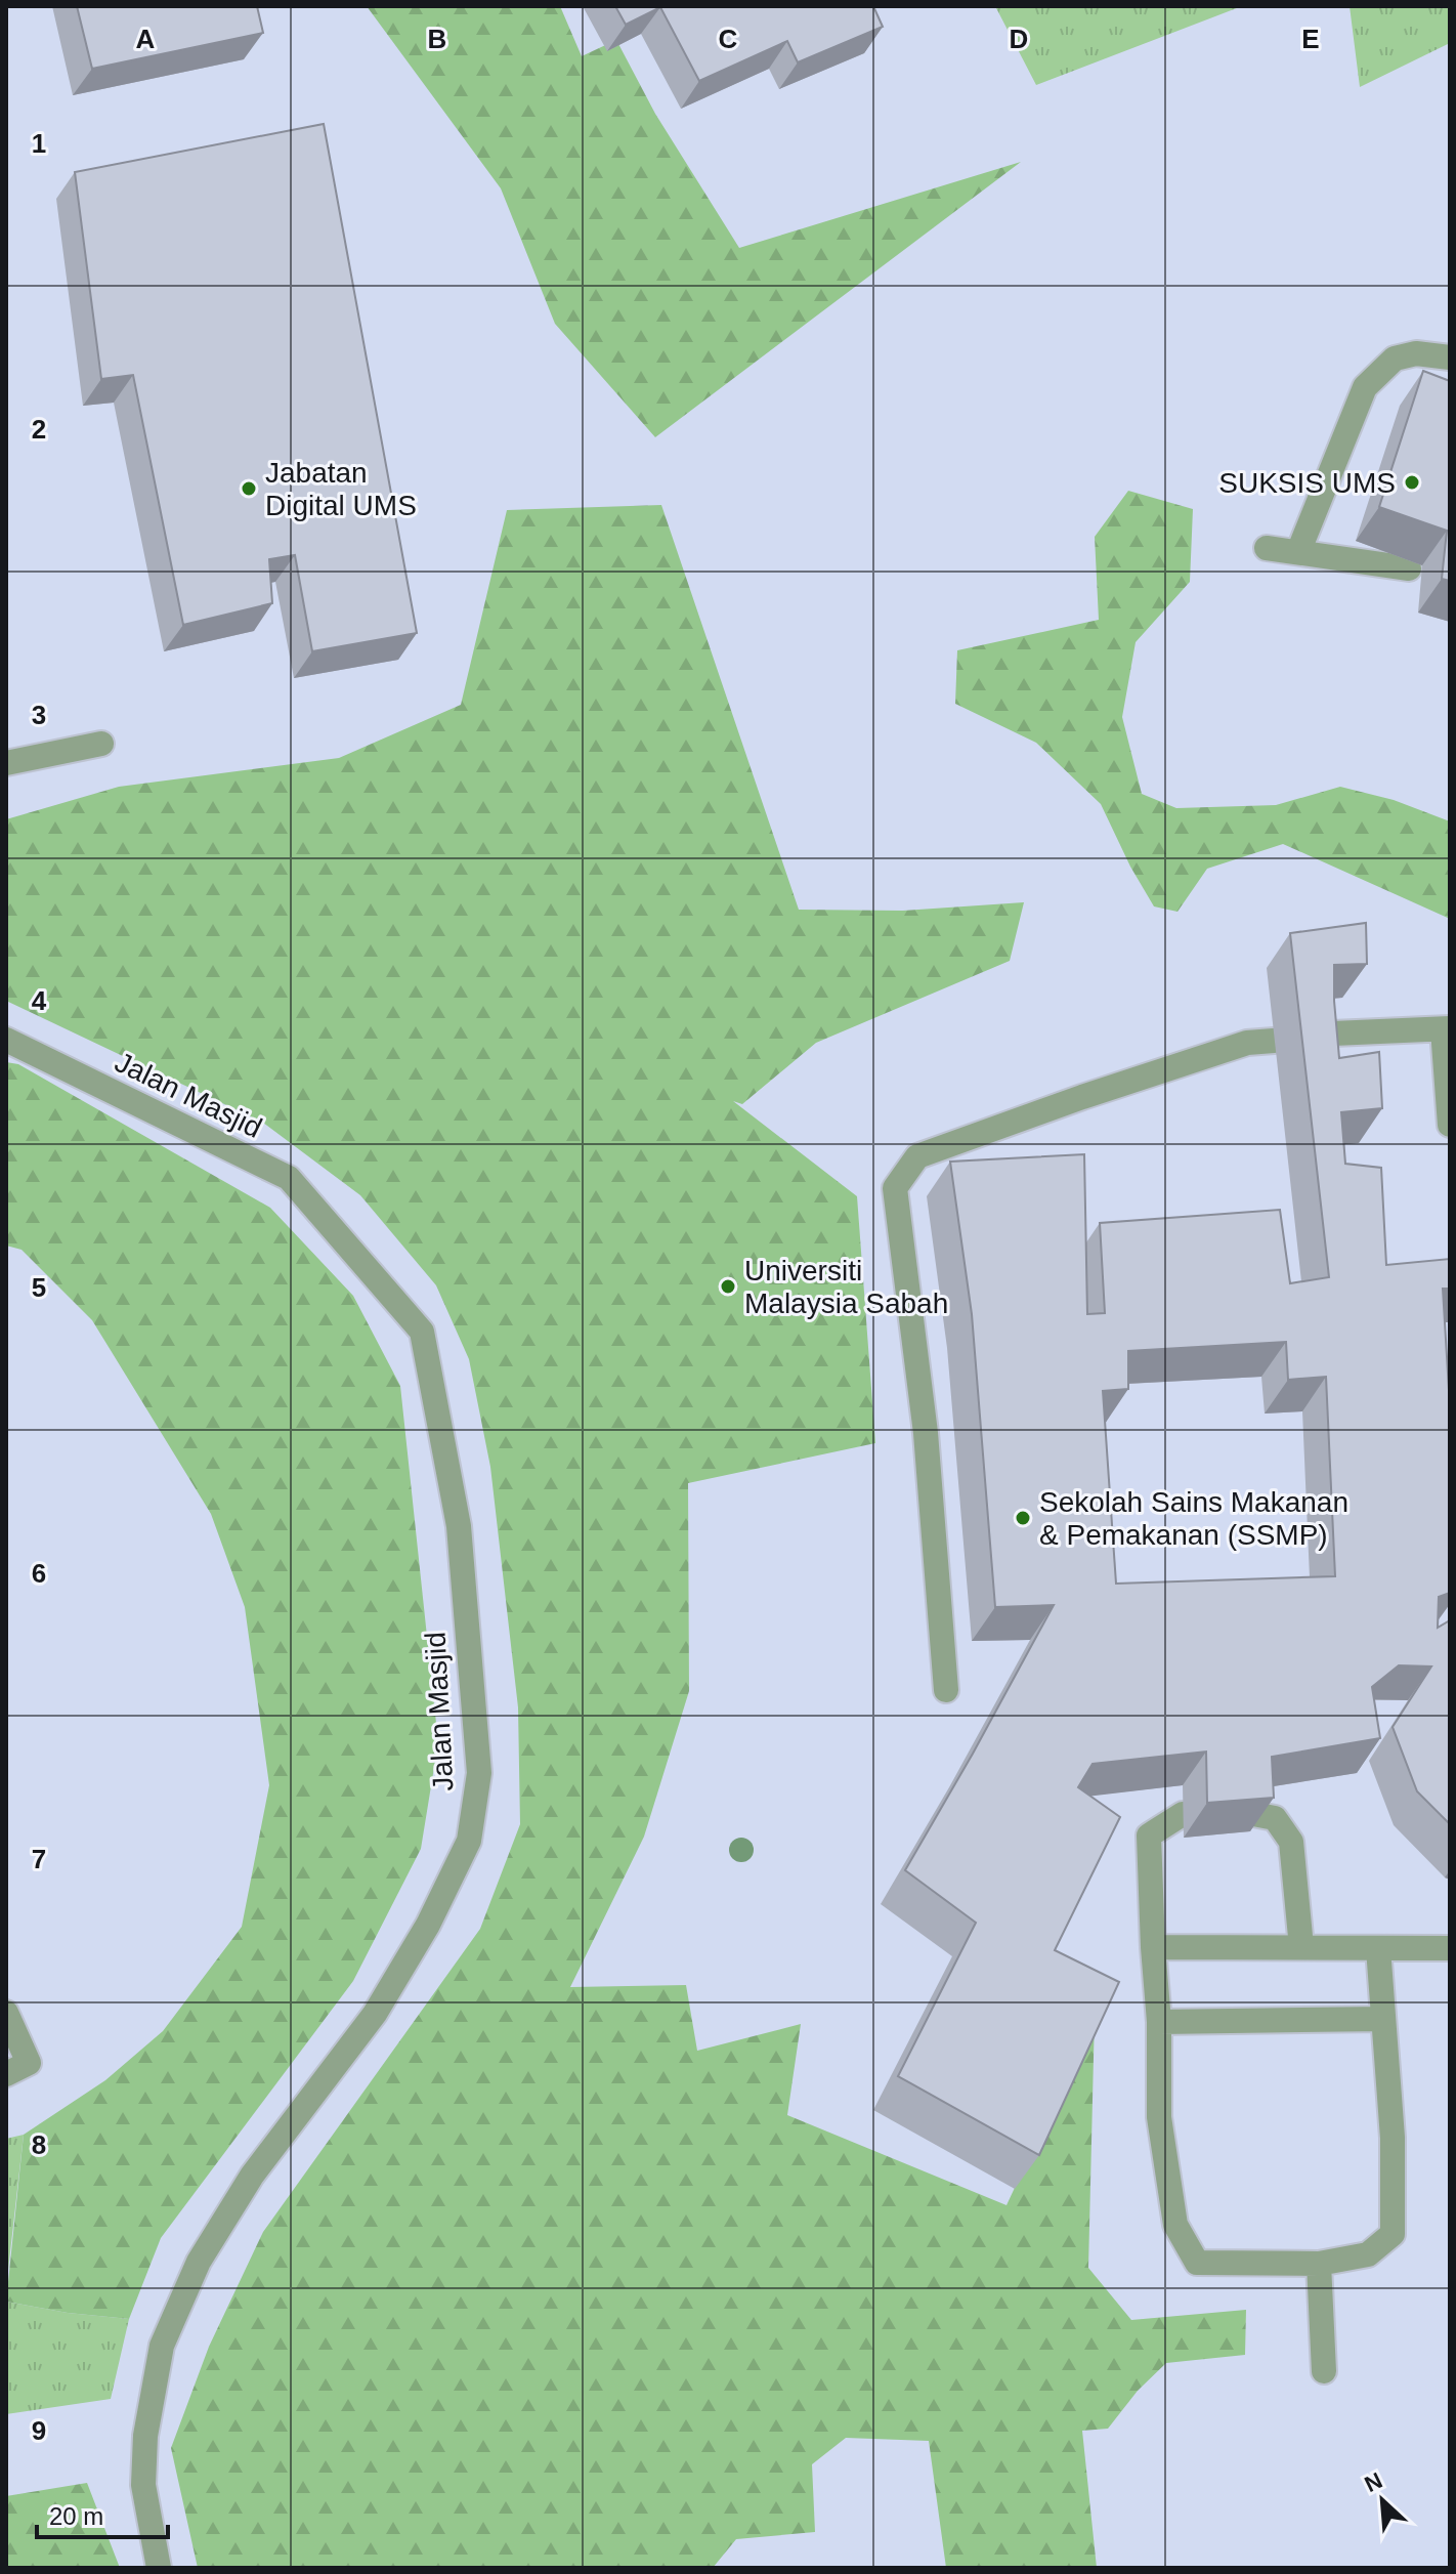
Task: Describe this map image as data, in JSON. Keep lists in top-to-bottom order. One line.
{"streets":{"street":["Jalan Masjid"]},"places":["SUKSIS UMS","Jabatan Digital UMS","Universiti Malaysia Sabah","Sekolah Sains Makanan & Pemakanan (SSMP)"],"scale_bar":"20 m","north":"top left","grid":{"columns":["A","B","C","D","E"],"rows":["1","2","3","4","5","6","7","8","9"]}}
